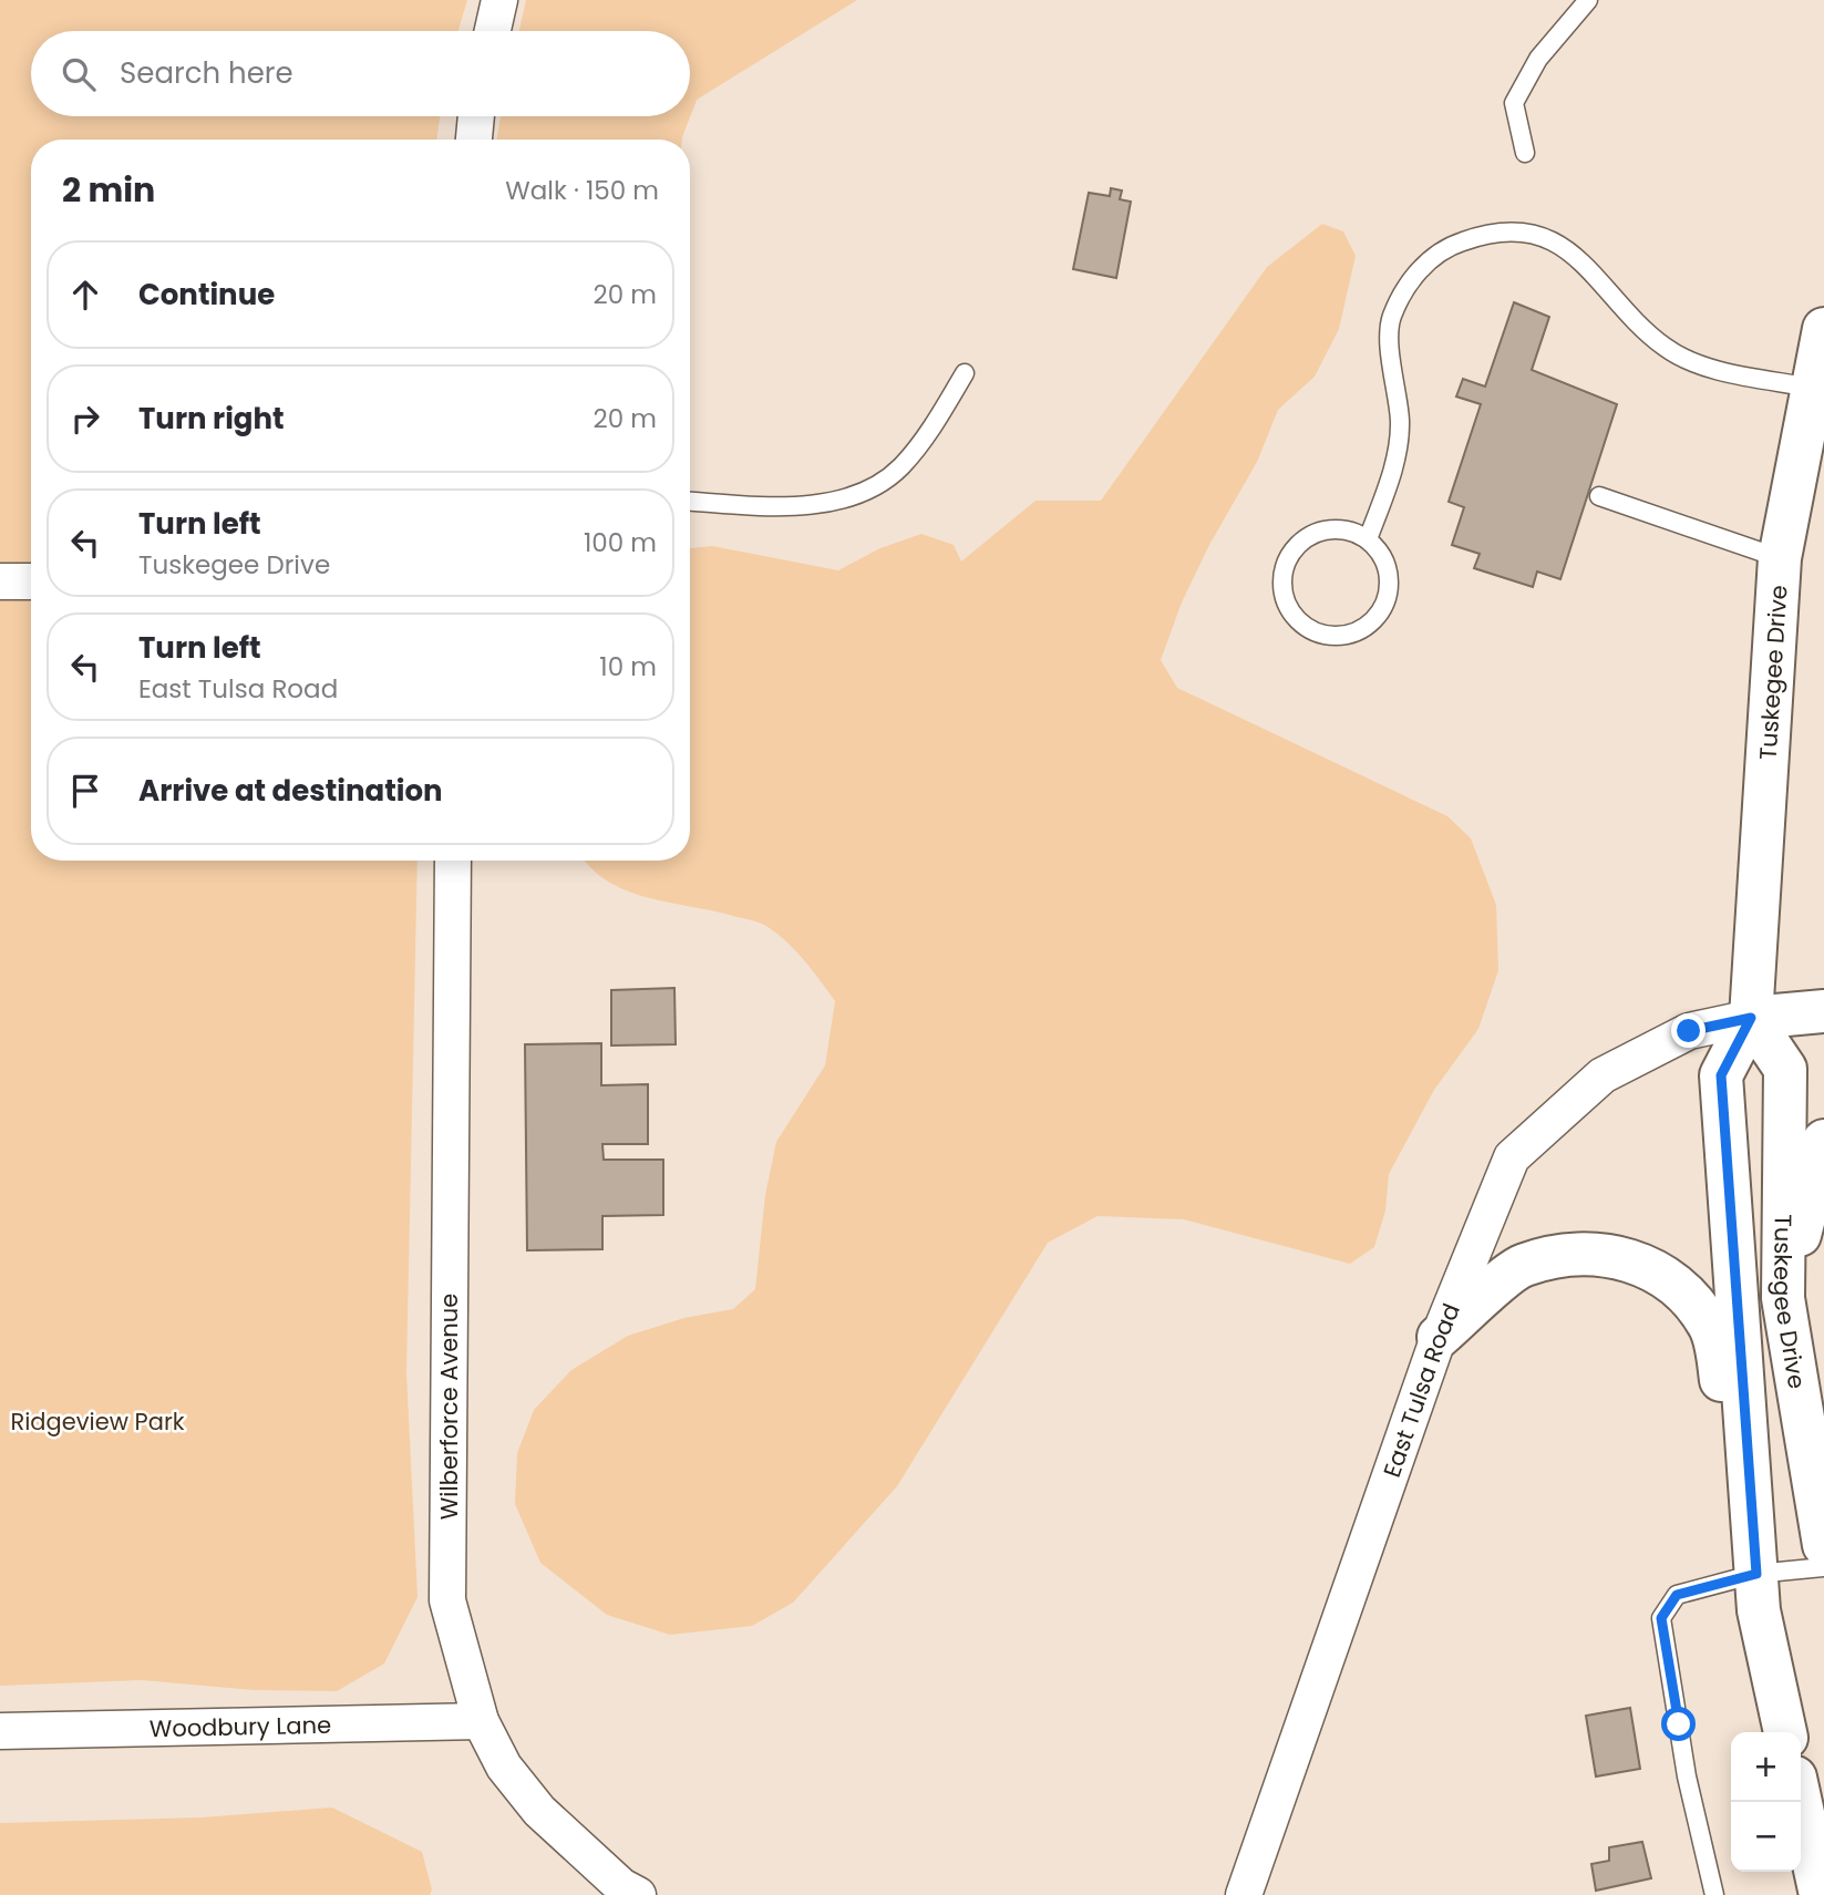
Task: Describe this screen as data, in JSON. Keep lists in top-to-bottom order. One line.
{"streets":{"street":["Tuskegee Drive","East Tulsa Road","Wilberforce Avenue","Woodbury Lane"]},"crossings":[["Tuskegee Drive","East Tulsa Road"],["Wilberforce Avenue","Woodbury Lane"]],"parks":["Ridgeview Park"],"page":{"search":"Search here","heading":["2 min","Walk · 150 m"],"list":[["Continue","20 m"],["Turn right","20 m"],["Turn left","Tuskegee Drive","100 m"],["Turn left","East Tulsa Road","10 m"],"Arrive at destination"],"map_buttons":["+","−"]}}
